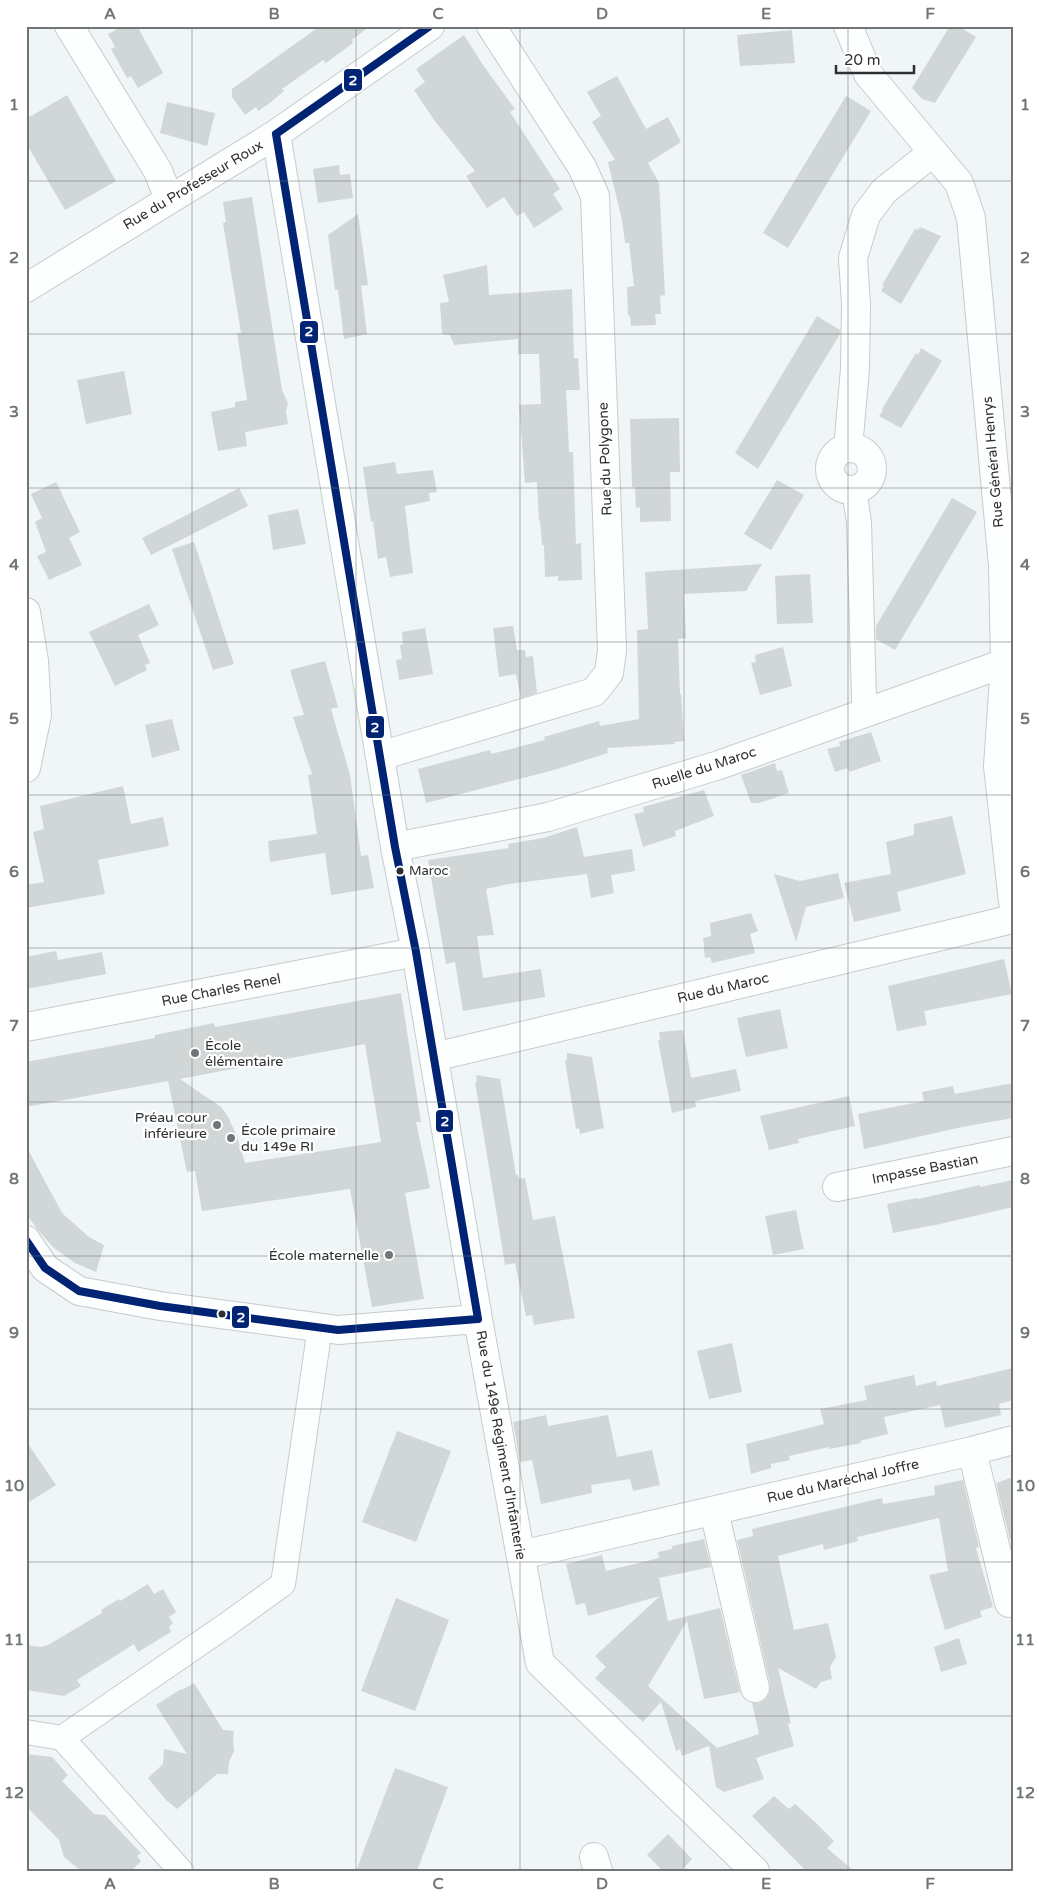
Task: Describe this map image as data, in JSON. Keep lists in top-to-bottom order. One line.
{"streets":{"street":["Rue du Professeur Roux","Rue du Polygone","Rue Général Henrys","Ruelle du Maroc","Rue du Maroc","Rue Charles Renel","Impasse Bastian","Rue du 149e Régiment d'Infanterie","Rue du Maréchal Joffre"]},"crossings":[["Rue du Professeur Roux","Rue du 149e Régiment d'Infanterie"],["Rue du Polygone","Rue du 149e Régiment d'Infanterie"],["Rue Général Henrys","Ruelle du Maroc"],["Ruelle du Maroc","Rue du 149e Régiment d'Infanterie"],["Rue du Maroc","Rue du 149e Régiment d'Infanterie"],["Rue Charles Renel","Rue du 149e Régiment d'Infanterie"],["Rue du 149e Régiment d'Infanterie","Rue du Maréchal Joffre"]],"places":["Maroc","École élémentaire","Préau cour inférieure","École primaire du 149e RI","École maternelle"],"lines":["transit line 2"],"scale_bar":"20 m","grid":{"columns":["A","B","C","D","E","F"],"rows":["1","2","3","4","5","6","7","8","9","10","11","12"]}}
